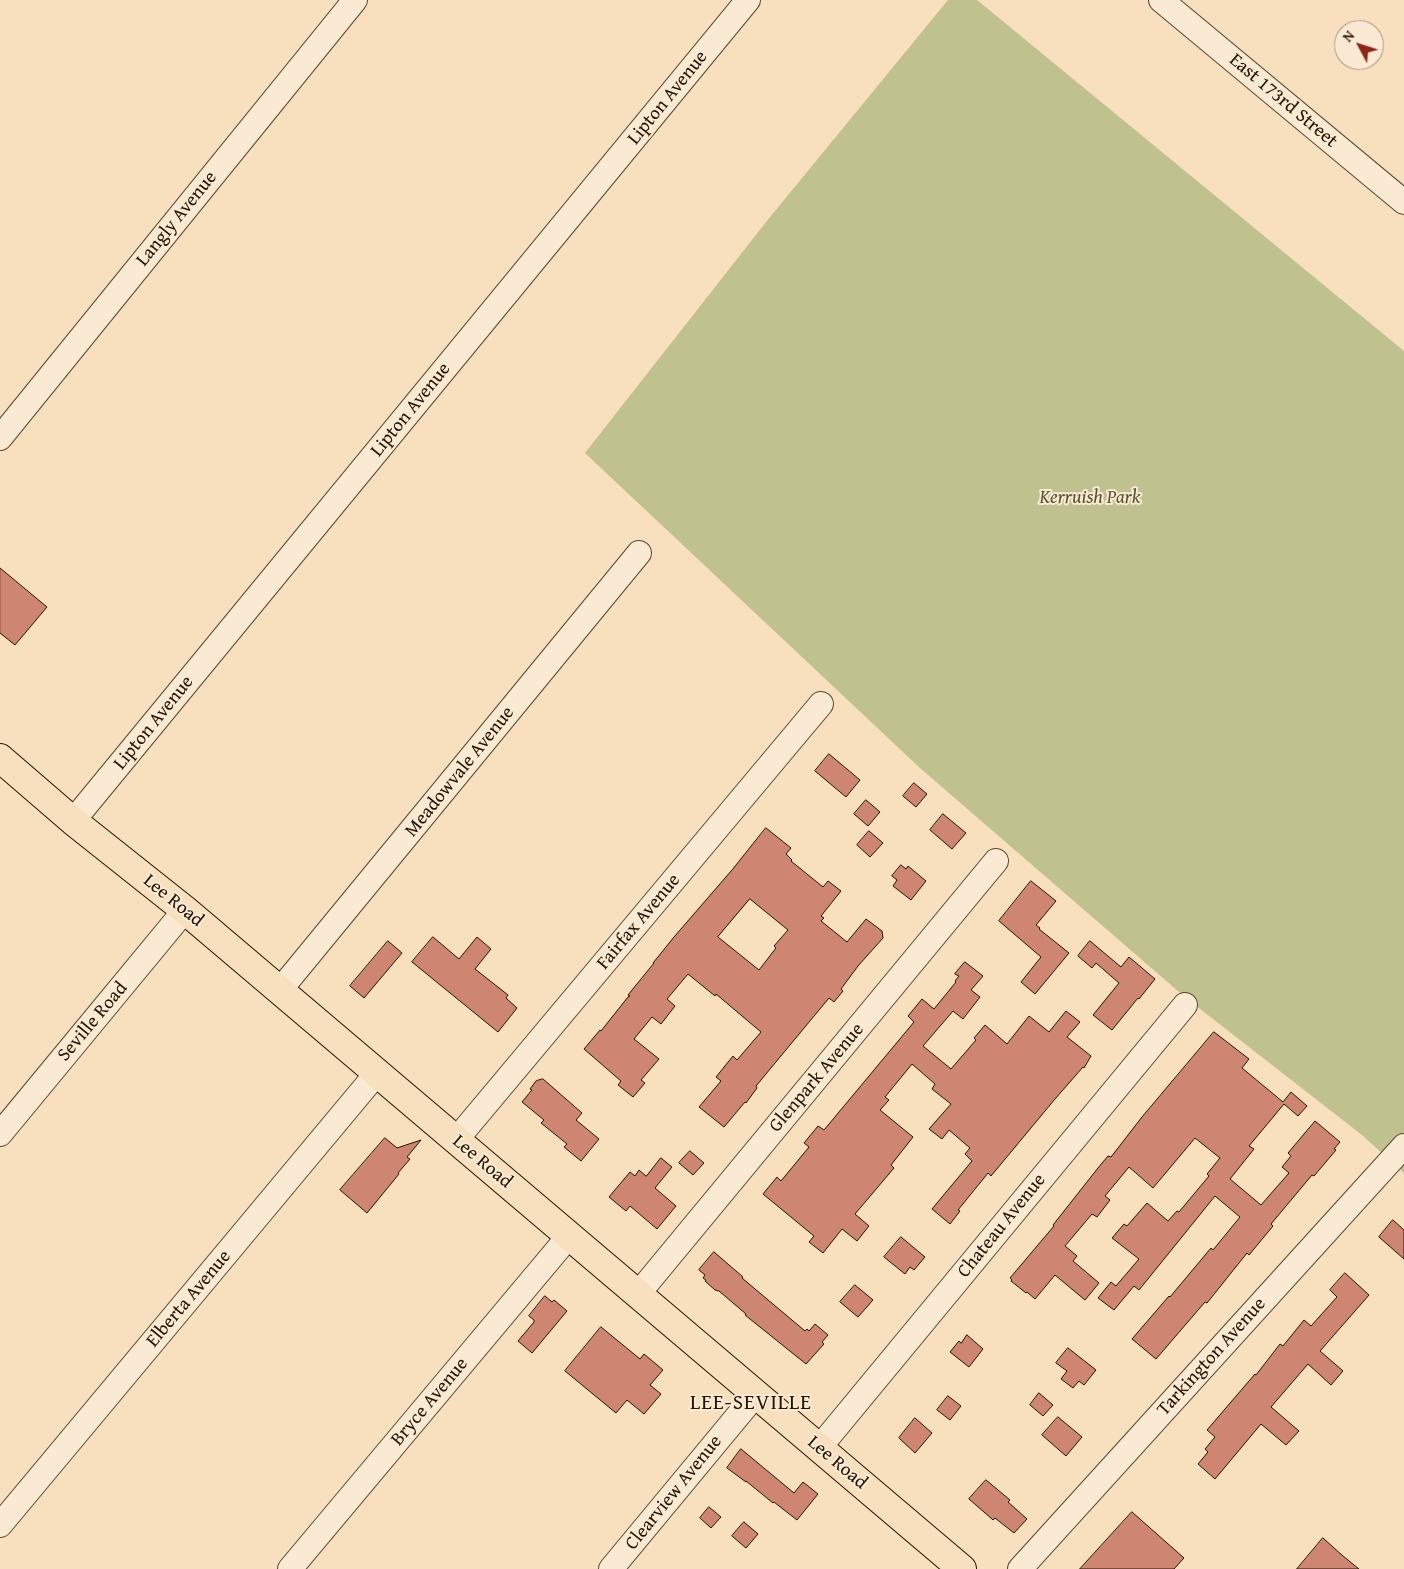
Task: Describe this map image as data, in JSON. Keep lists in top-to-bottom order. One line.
{"streets":{"main road":["Lee Road"],"street":["Lipton Avenue","East 173rd Street","Langly Avenue","Meadowvale Avenue","Fairfax Avenue","Seville Road","Glenpark Avenue","Chateau Avenue","Elberta Avenue","Tarkington Avenue","Bryce Avenue","Clearview Avenue"]},"crossings":[["Lipton Avenue","Lee Road"],["Meadowvale Avenue","Lee Road"],["Lee Road","Fairfax Avenue"],["Lee Road","Seville Road"],["Lee Road","Glenpark Avenue"],["Lee Road","Chateau Avenue"],["Lee Road","Elberta Avenue"],["Lee Road","Bryce Avenue"],["Lee Road","Clearview Avenue"]],"districts":["LEE-SEVILLE"],"parks":["Kerruish Park"],"north":"top left"}
